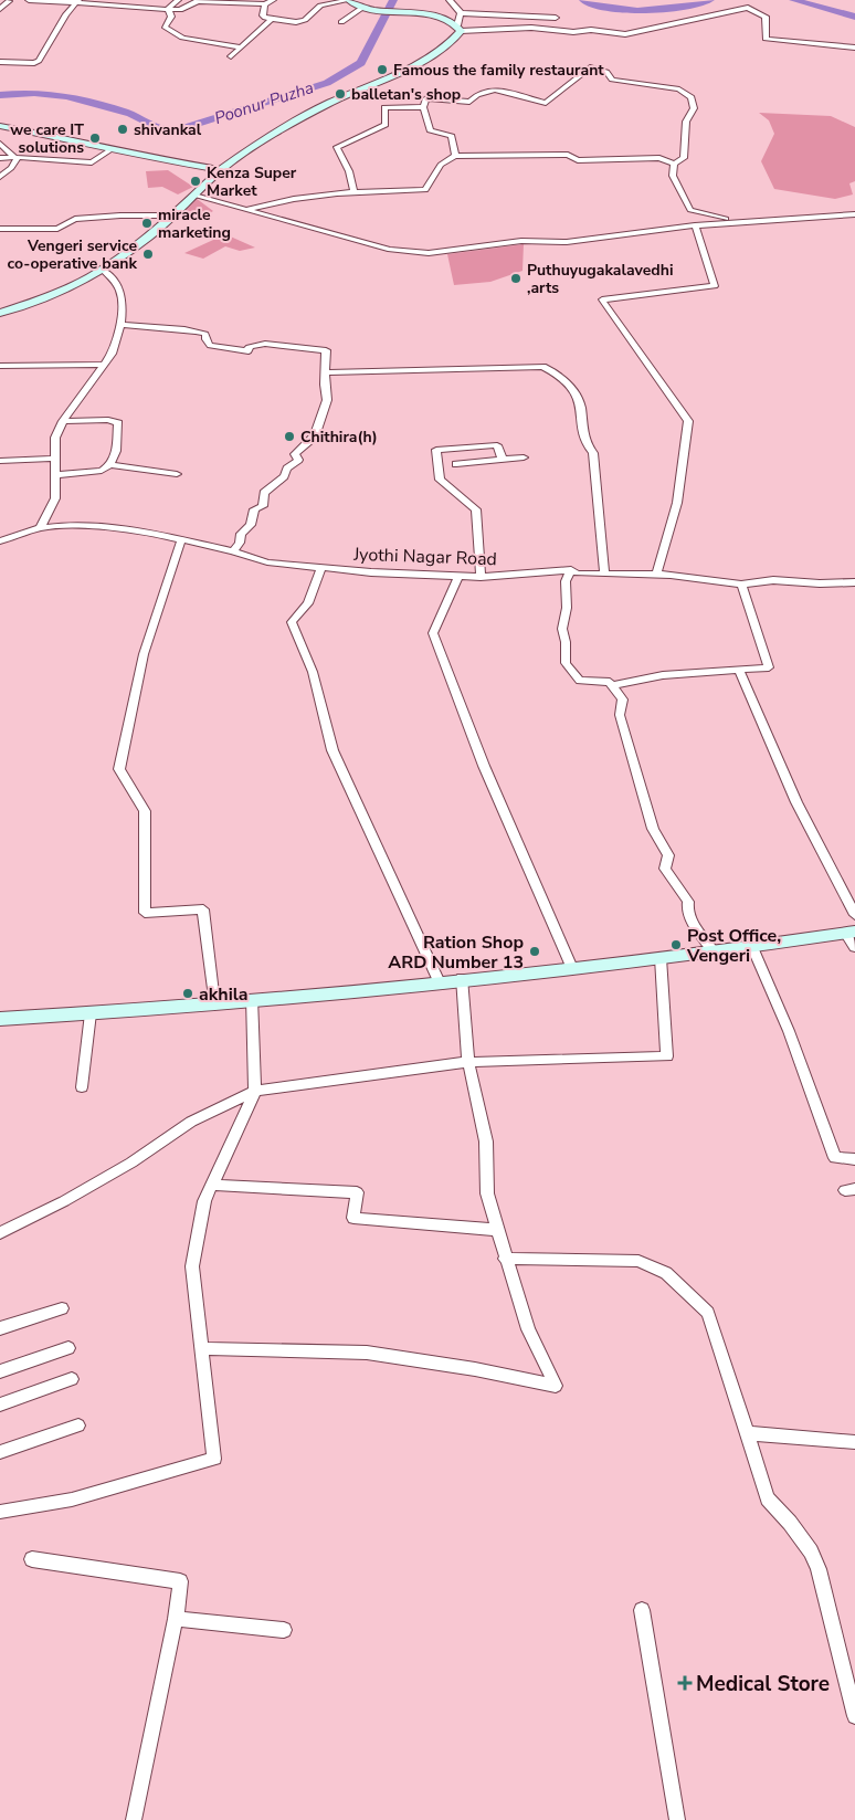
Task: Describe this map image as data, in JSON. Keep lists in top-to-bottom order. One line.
{"streets":{"street":["Jyothi Nagar Road"]},"water":["Poonur Puzha"],"places":{"other":["Famous the family restaurant","balletan's shop","shivankal","we care IT solutions","Kenza Super Market","miracle marketing","Vengeri service co-operative bank","Puthuyugakalavedhi ,arts","Chithira(h)","Post Office, Vengeri","Ration Shop ARD Number 13","akhila"],"health":["Medical Store"]}}
